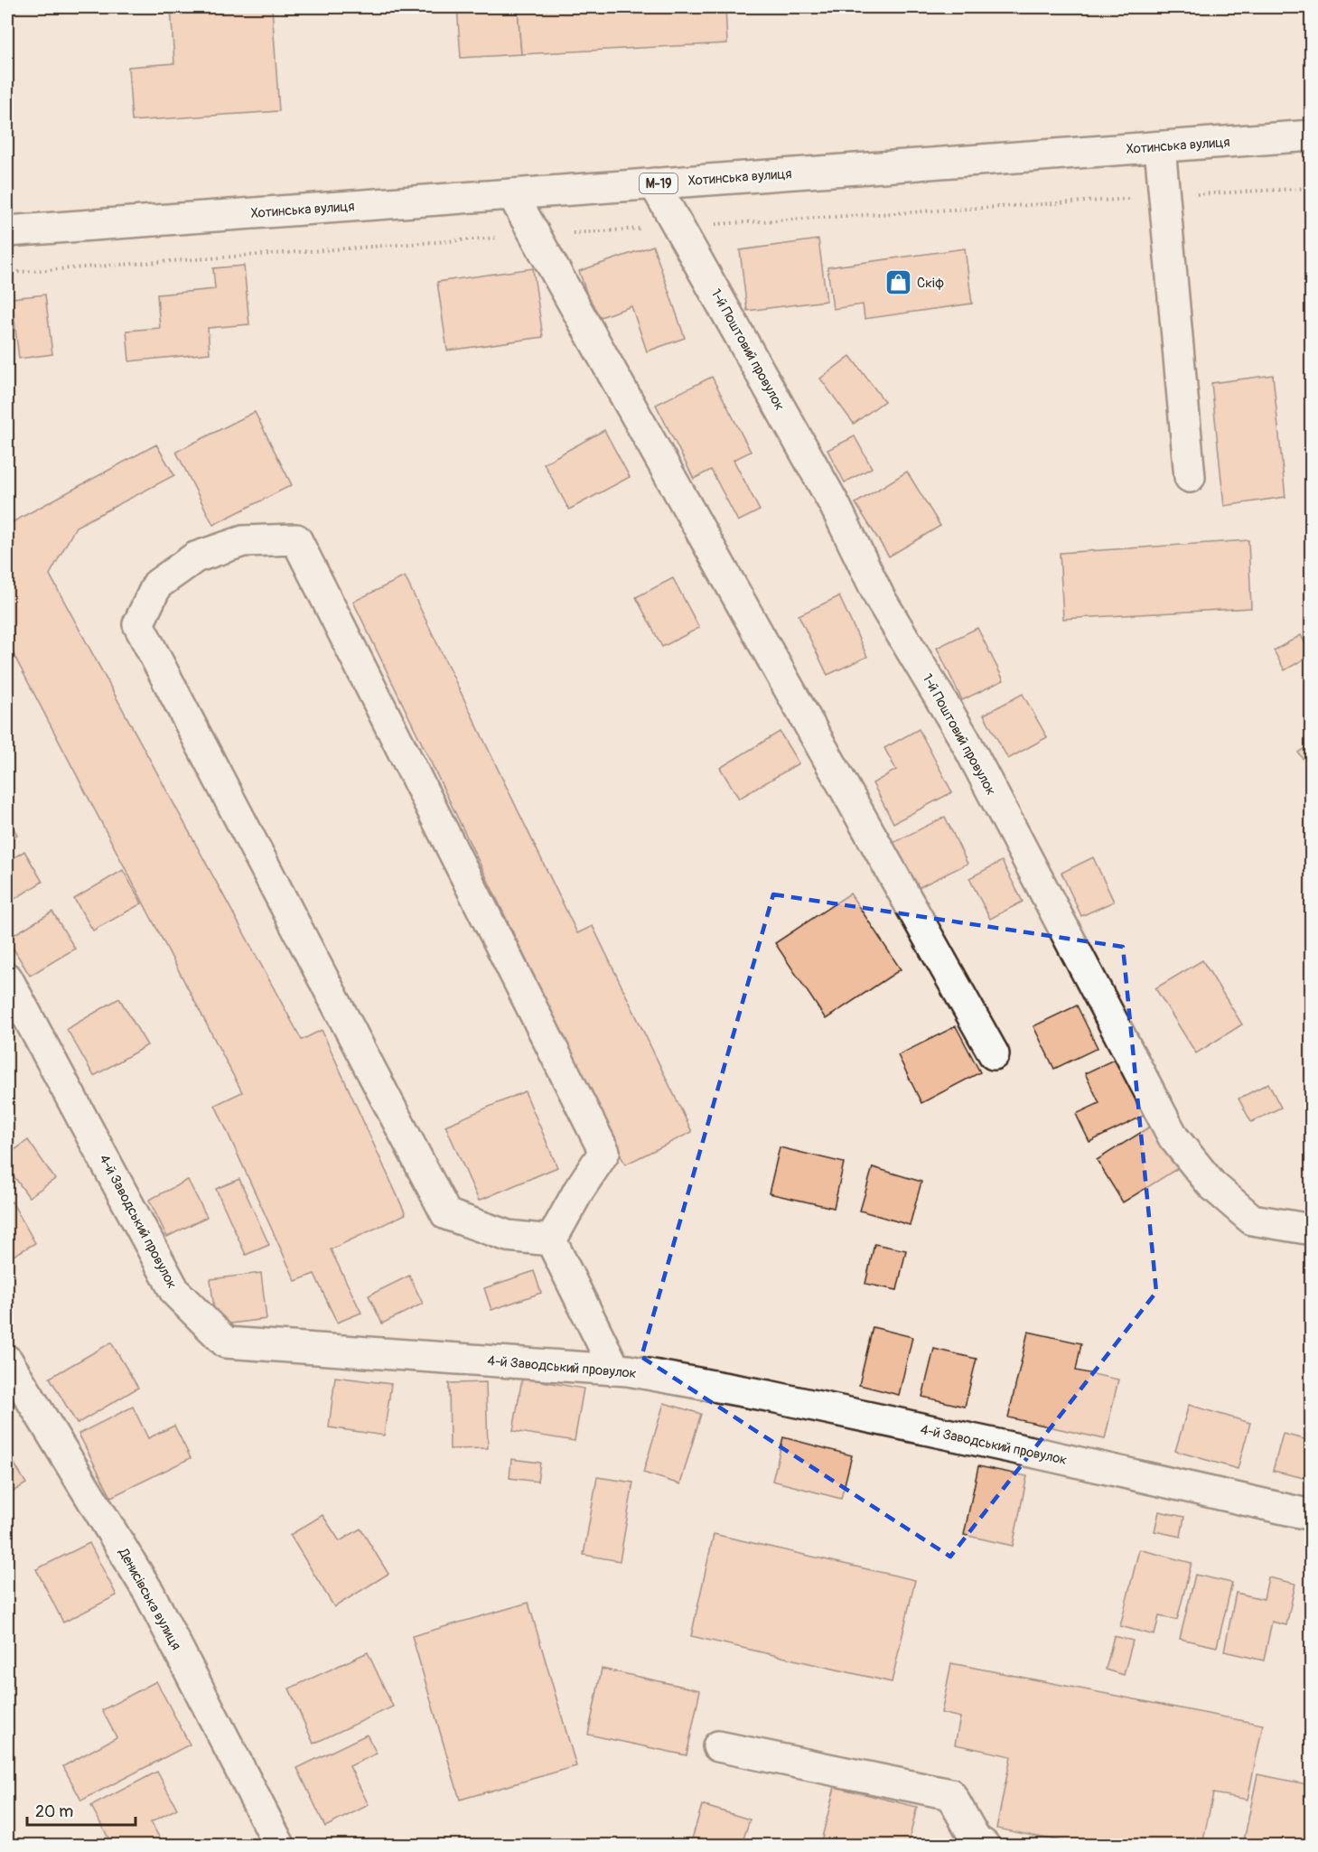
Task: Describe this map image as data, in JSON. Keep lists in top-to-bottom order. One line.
{"streets":{"main road":["Хотинська вулиця","М-19","1-й Поштовий провулок","4-й Заводський провулок","Денисівська вулиця"]},"crossings":[["Хотинська вулиця","1-й Поштовий провулок"]],"places":{"shop":["Скіф"]},"scale_bar":"20 m"}
